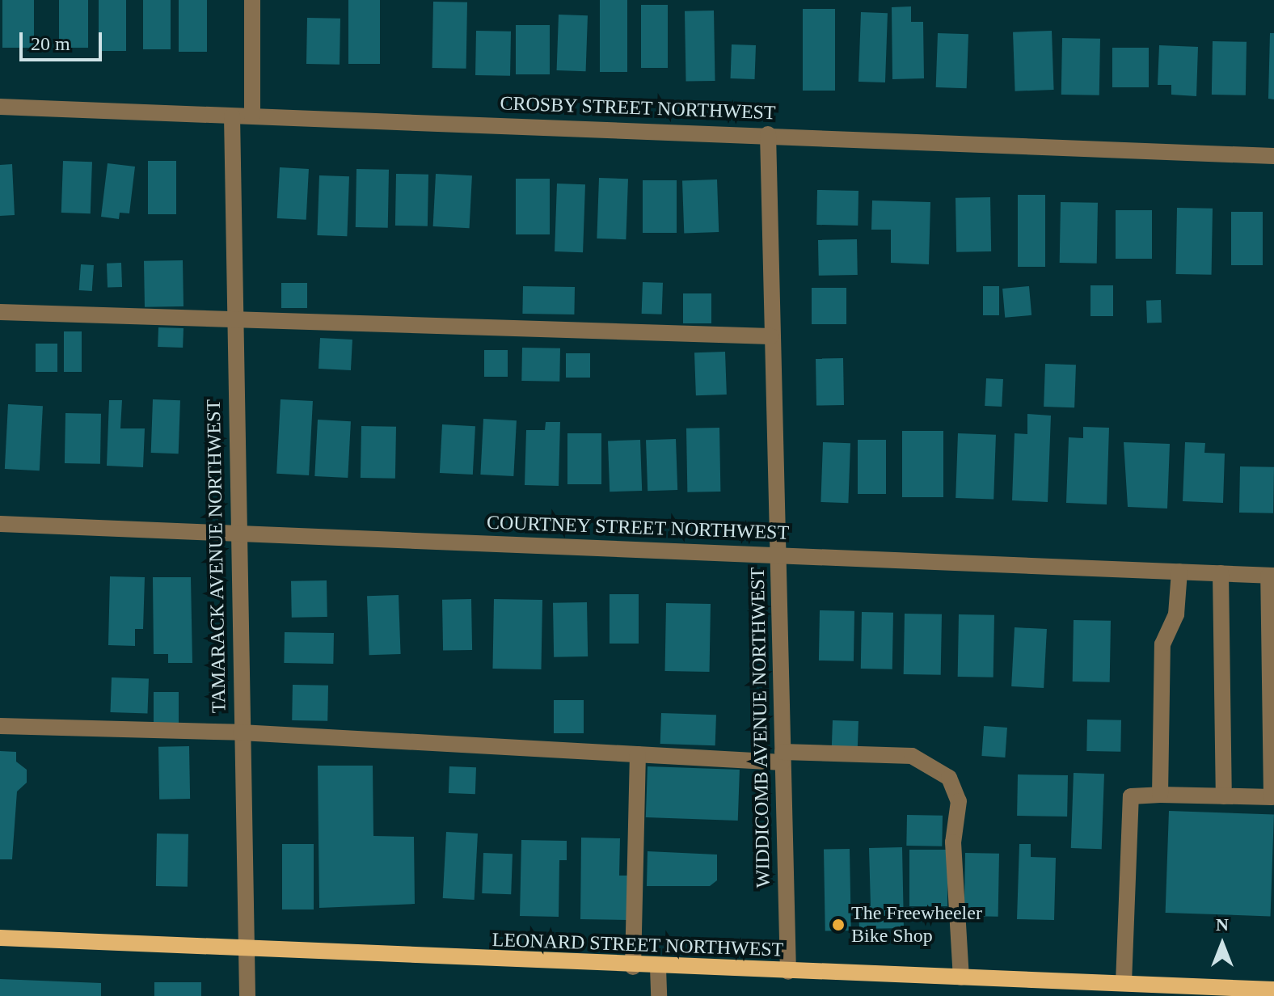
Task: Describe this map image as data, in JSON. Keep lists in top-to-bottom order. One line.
{"streets":{"main road":["LEONARD STREET NORTHWEST"],"street":["CROSBY STREET NORTHWEST","COURTNEY STREET NORTHWEST","TAMARACK AVENUE NORTHWEST","WIDDICOMB AVENUE NORTHWEST"]},"crossings":[["CROSBY STREET NORTHWEST","TAMARACK AVENUE NORTHWEST"],["CROSBY STREET NORTHWEST","WIDDICOMB AVENUE NORTHWEST"],["COURTNEY STREET NORTHWEST","TAMARACK AVENUE NORTHWEST"],["COURTNEY STREET NORTHWEST","WIDDICOMB AVENUE NORTHWEST"],["TAMARACK AVENUE NORTHWEST","LEONARD STREET NORTHWEST"],["WIDDICOMB AVENUE NORTHWEST","LEONARD STREET NORTHWEST"]],"places":["The Freewheeler Bike Shop"],"scale_bar":"20 m","north":"top"}
